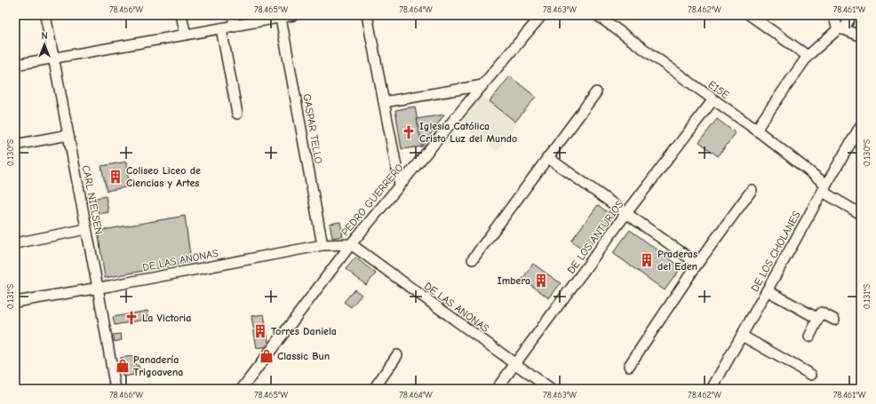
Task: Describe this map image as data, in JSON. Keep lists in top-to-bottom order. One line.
{"streets":{"street":["E15E","GASPAR TELLO","CARL NIELSEN","PEDRO GUERRERO","DE LOS ANTURIOS","DE LOS CHOLANES","DE LAS ANONAS"]},"crossings":[["E15E","DE LOS ANTURIOS"],["E15E","DE LOS CHOLANES"],["GASPAR TELLO","DE LAS ANONAS"],["CARL NIELSEN","DE LAS ANONAS"],["PEDRO GUERRERO","DE LAS ANONAS"],["DE LOS ANTURIOS","DE LAS ANONAS"]],"places":{"church":["Iglesia Católica Cristo Luz del Mundo","La Victoria"],"building":["Coliseo Liceo de Ciencias y Artes","Praderas del Eden","Imbera","Torres Daniela"],"shop":["Classic Bun","Panadería Trigoavena"]},"north":"top","coordinates":["78.466°W","78.465°W","78.464°W","78.463°W","78.462°W","78.461°W","0.130°S","0.131°S"]}
